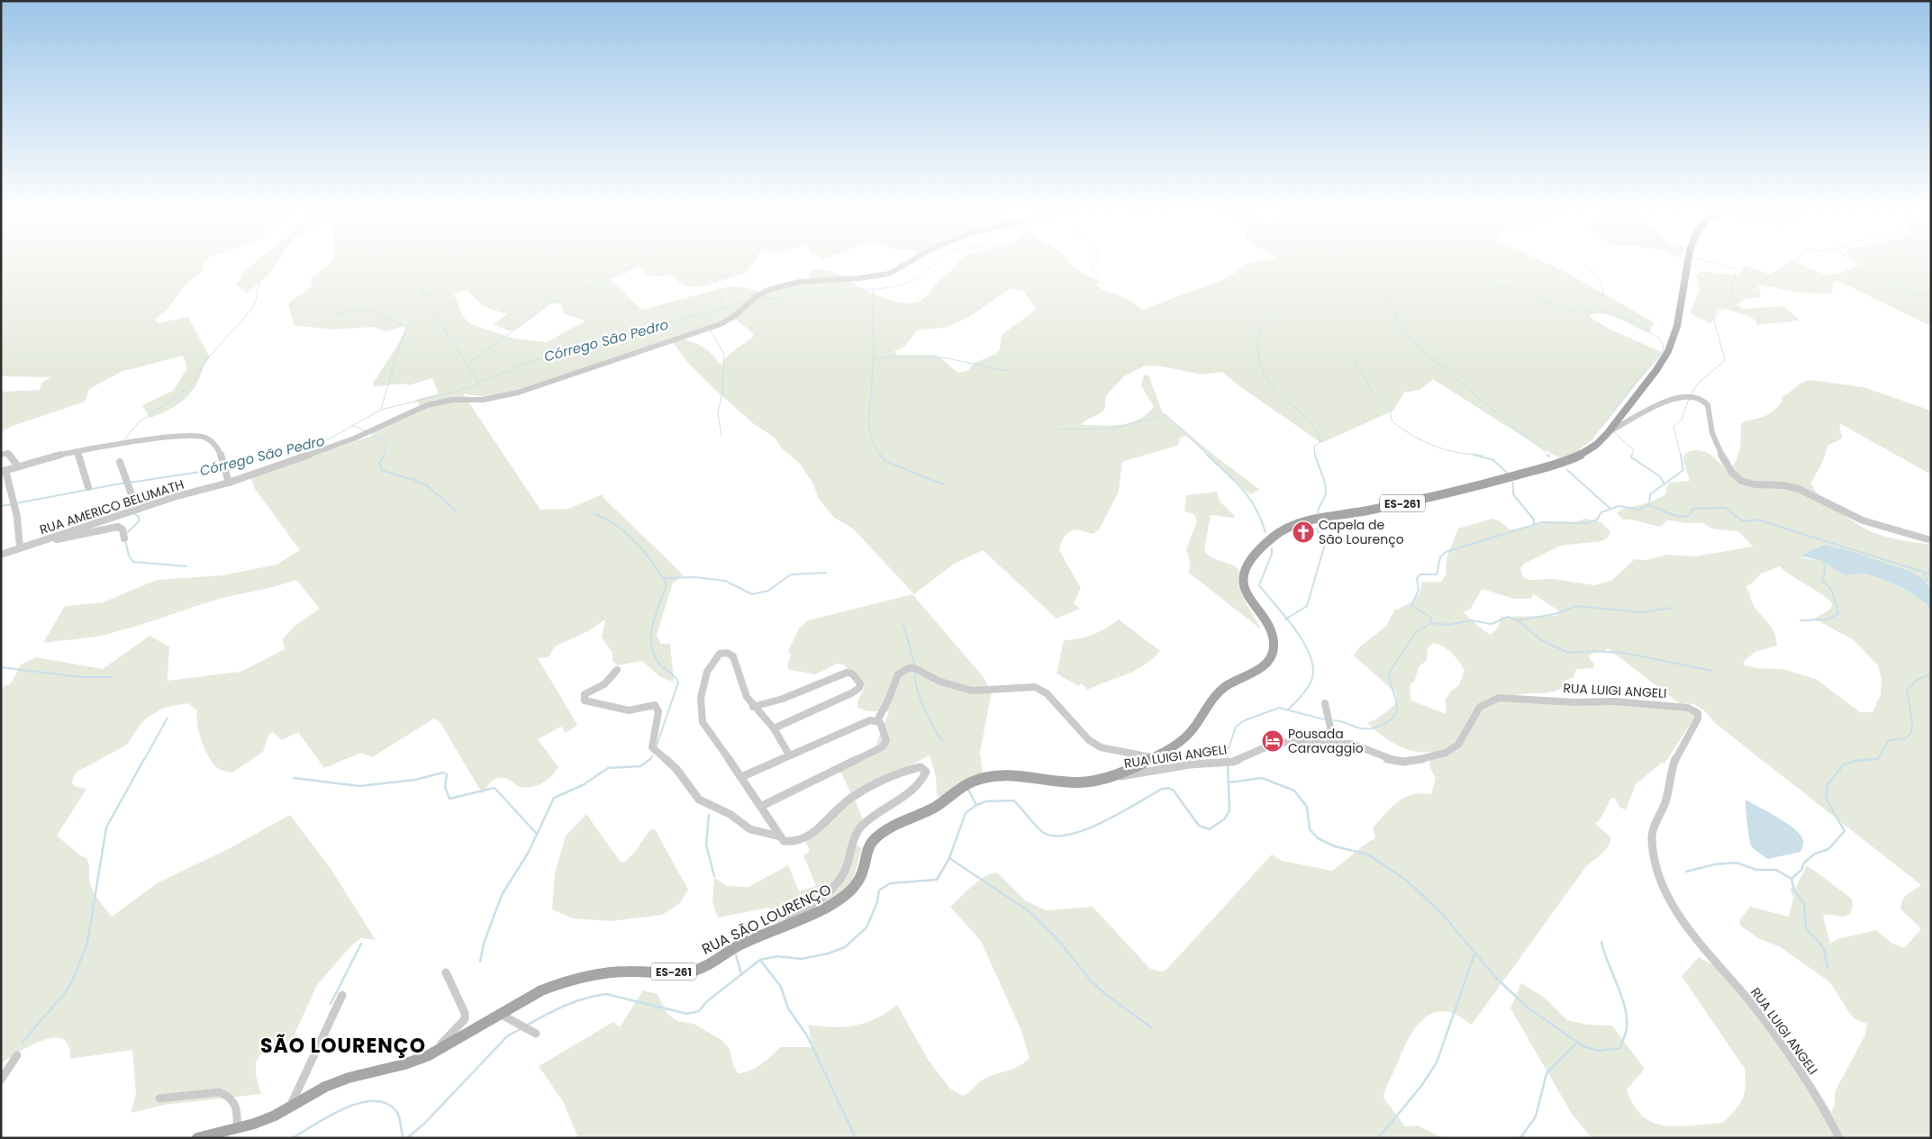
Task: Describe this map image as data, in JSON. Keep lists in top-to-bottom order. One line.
{"streets":{"main road":["ES-261","RUA SÃO LOURENÇO"],"street":["RUA AMERICO BELUMATH","RUA LUIGI ANGELI"]},"crossings":[["ES-261","RUA LUIGI ANGELI"],["ES-261","RUA SÃO LOURENÇO"],["RUA LUIGI ANGELI","RUA SÃO LOURENÇO"]],"districts":["SÃO LOURENÇO"],"water":["Córrego São Pedro"],"places":{"church":["Capela de São Lourenço"],"hotel":["Pousada Caravaggio"]}}
